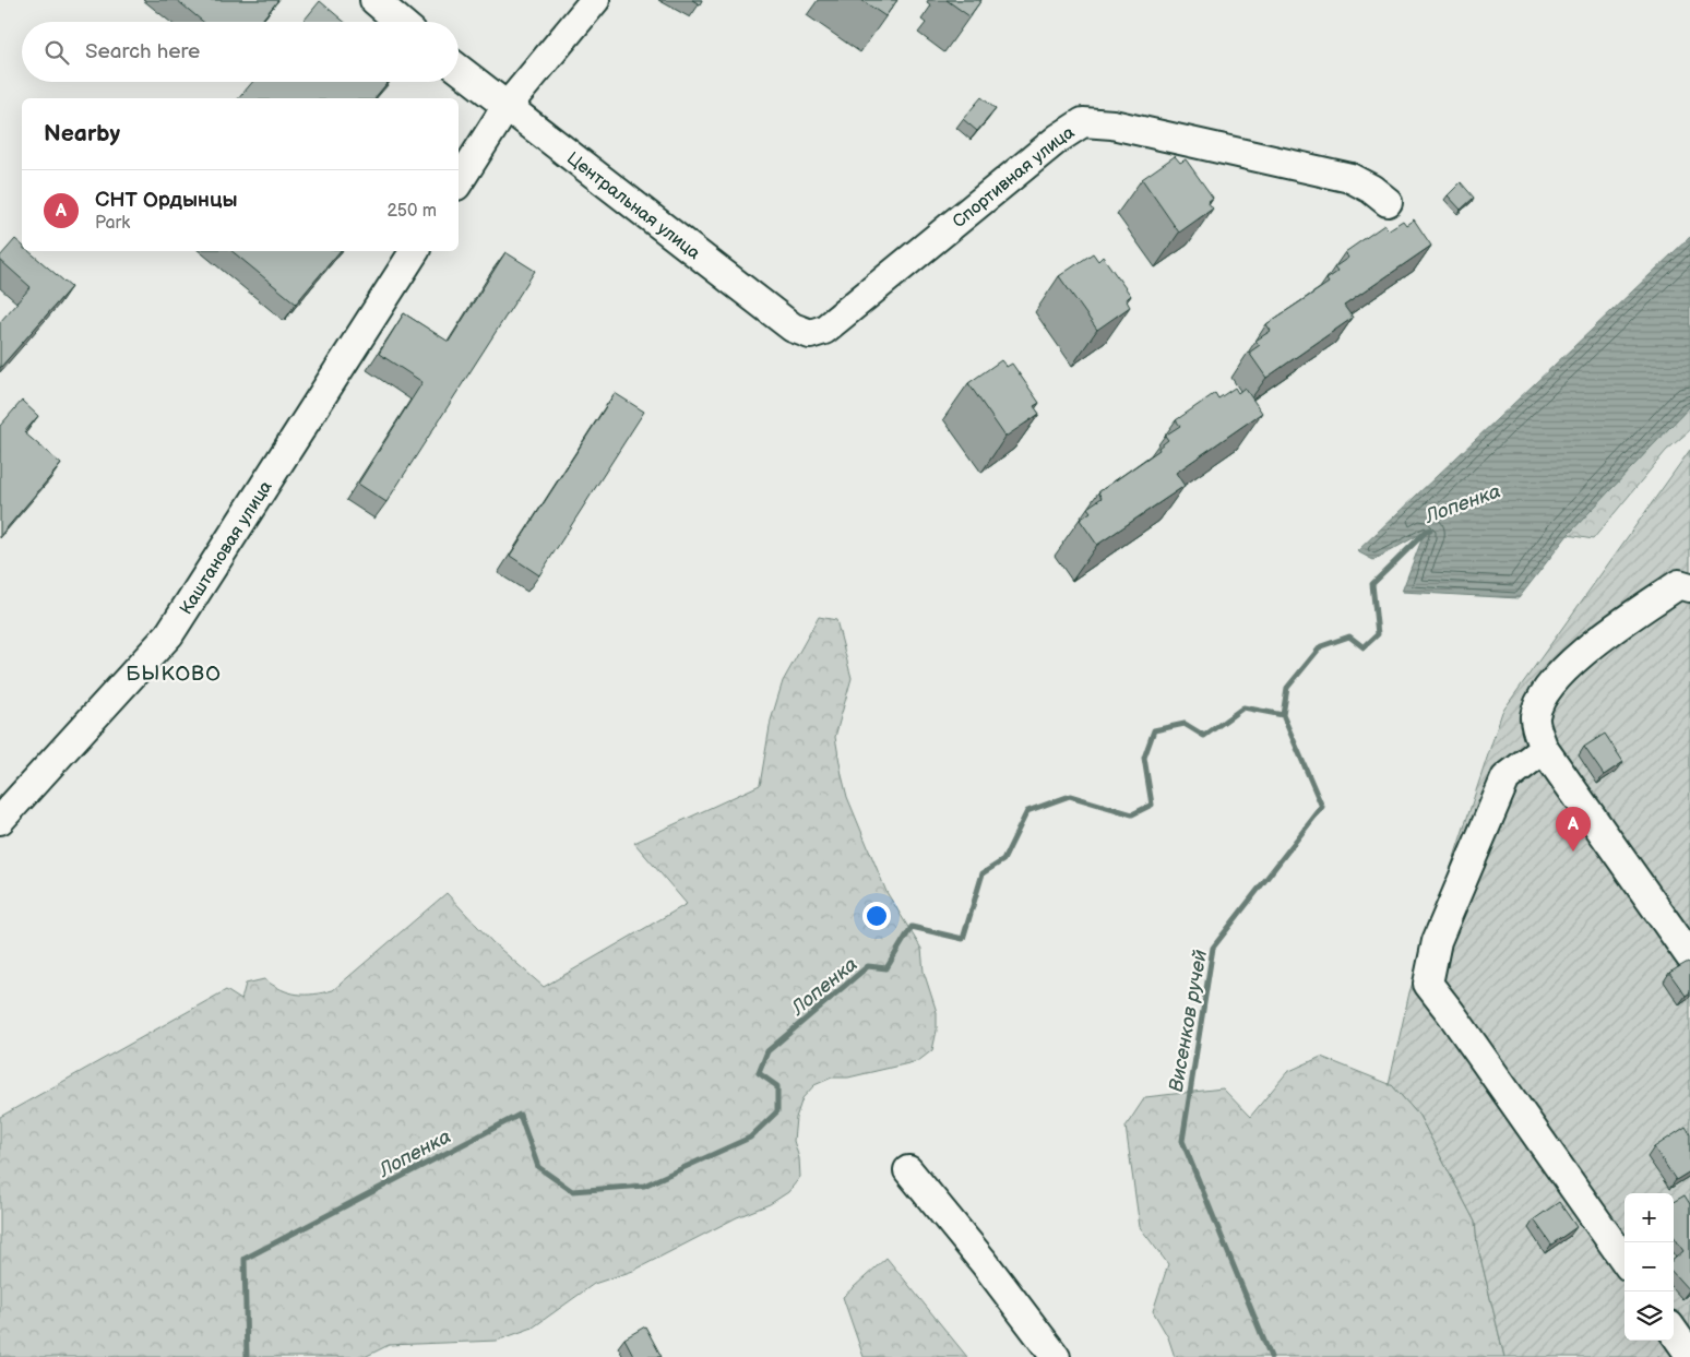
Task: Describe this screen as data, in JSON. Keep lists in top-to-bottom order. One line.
{"streets":{"street":["Спортивная улица","Центральная улица","Каштановая улица"]},"crossings":[["Спортивная улица","Центральная улица"]],"districts":["БЫКОВО"],"water":["Лопенка","Висенков ручей"],"page":{"search":"Search here","heading":"Nearby","list":[{"mark":"A","name":"СНТ Ордынцы","note":"Park","value":"250 m"}],"pins":"A","map_buttons":["+","−"]}}
